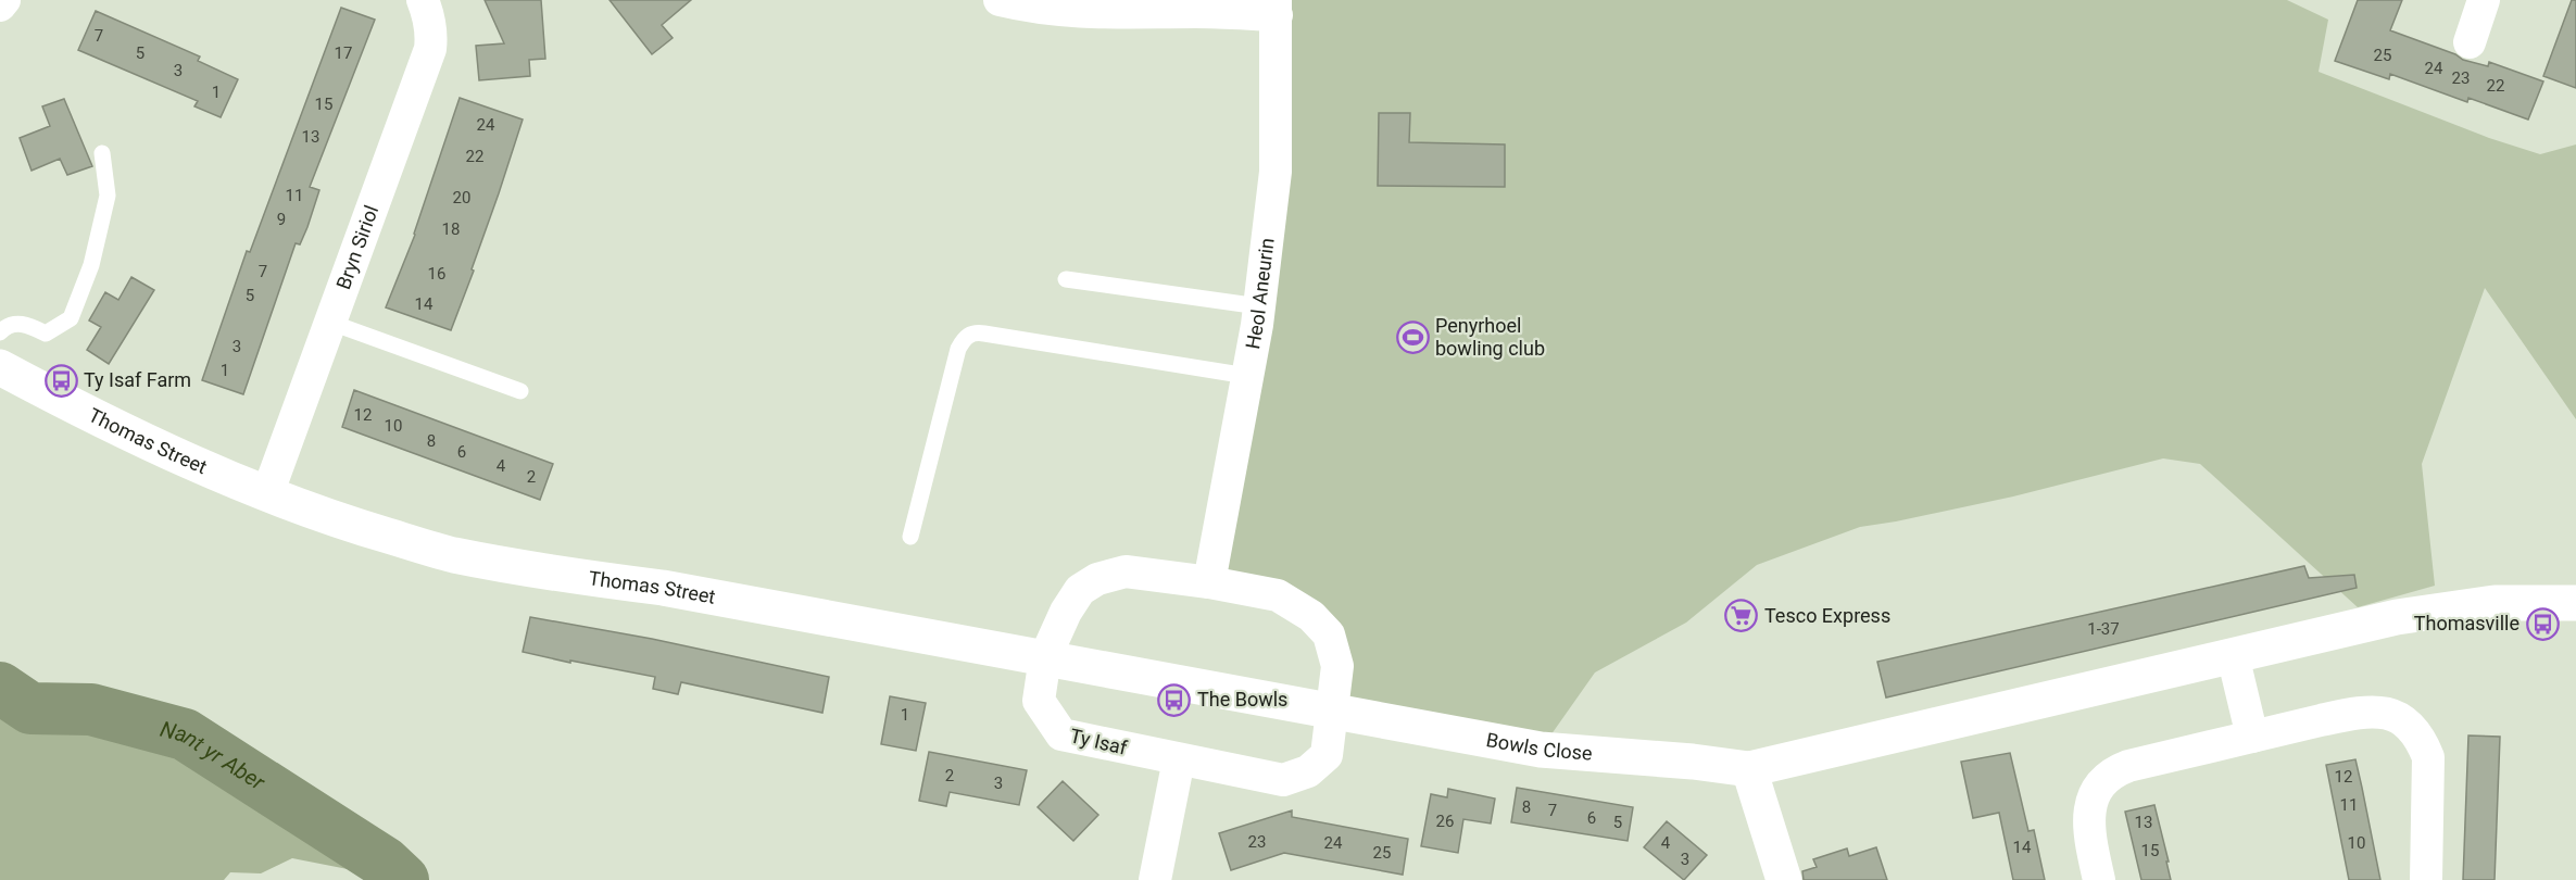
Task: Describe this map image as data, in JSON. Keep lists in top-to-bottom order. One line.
{"streets":{"main road":["Thomas Street","Bowls Close"],"street":["Bryn Siriol","Heol Aneurin","Ty Isaf"]},"crossings":[["Bryn Siriol","Thomas Street"],["Thomas Street","Ty Isaf"],["Thomas Street","Bowls Close"],["Ty Isaf","Bowls Close"]],"water":["Nant yr Aber"],"places":{"sports":["Penyrhoel bowling club"],"bus stop":["Ty Isaf Farm","Thomasville","The Bowls"],"supermarket":["Tesco Express"]},"house_numbers":["7","5","17","25","24","3","23","22","1","15","24","13","22","11","20","9","18","7","16","5","14","3","1","12","10","8","6","4","2","1-37","1","2","12","3","11","8","7","6","26","5","13","23","24","4","10","14","15","25","3"]}
